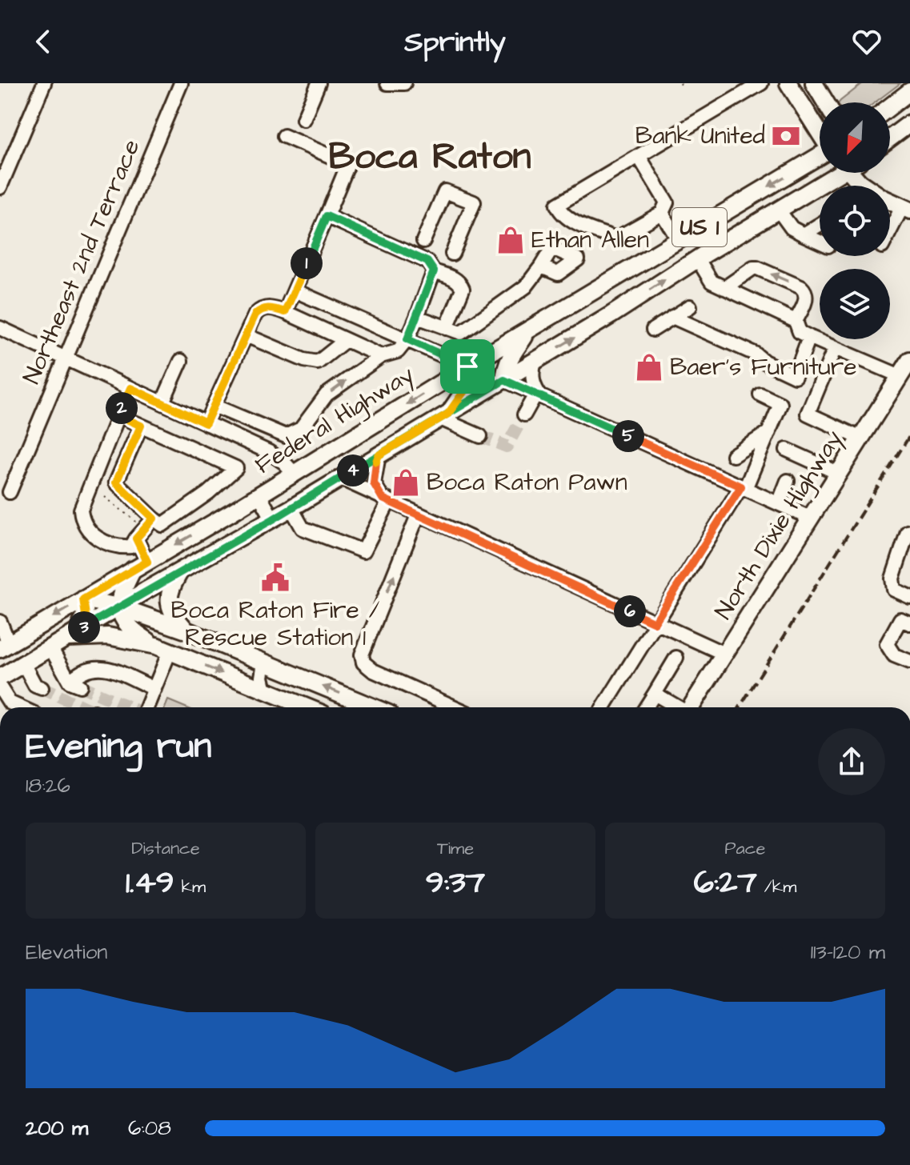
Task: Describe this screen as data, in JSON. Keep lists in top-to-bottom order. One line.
{"streets":{"main road":["US 1","Federal Highway","North Dixie Highway"],"street":["Northeast 2nd Terrace"]},"districts":["Boca Raton"],"places":{"bank":["Bank United"],"shop":["Ethan Allen","Baer's Furniture","Boca Raton Pawn"],"public building":["Boca Raton Fire / Rescue Station 1"]},"north":"bottom left","page":{"header":"Sprintly","pins":["1","2","5","4","6","3"],"heading":["Evening run","18:26"],"stats":[["Distance","1.49 km"],["Time","9:37"],["Pace","6:27 /km"]],"chart":["Elevation","113–120 m"],"list":[{"name":"200 m","note":"6:08"}]}}
